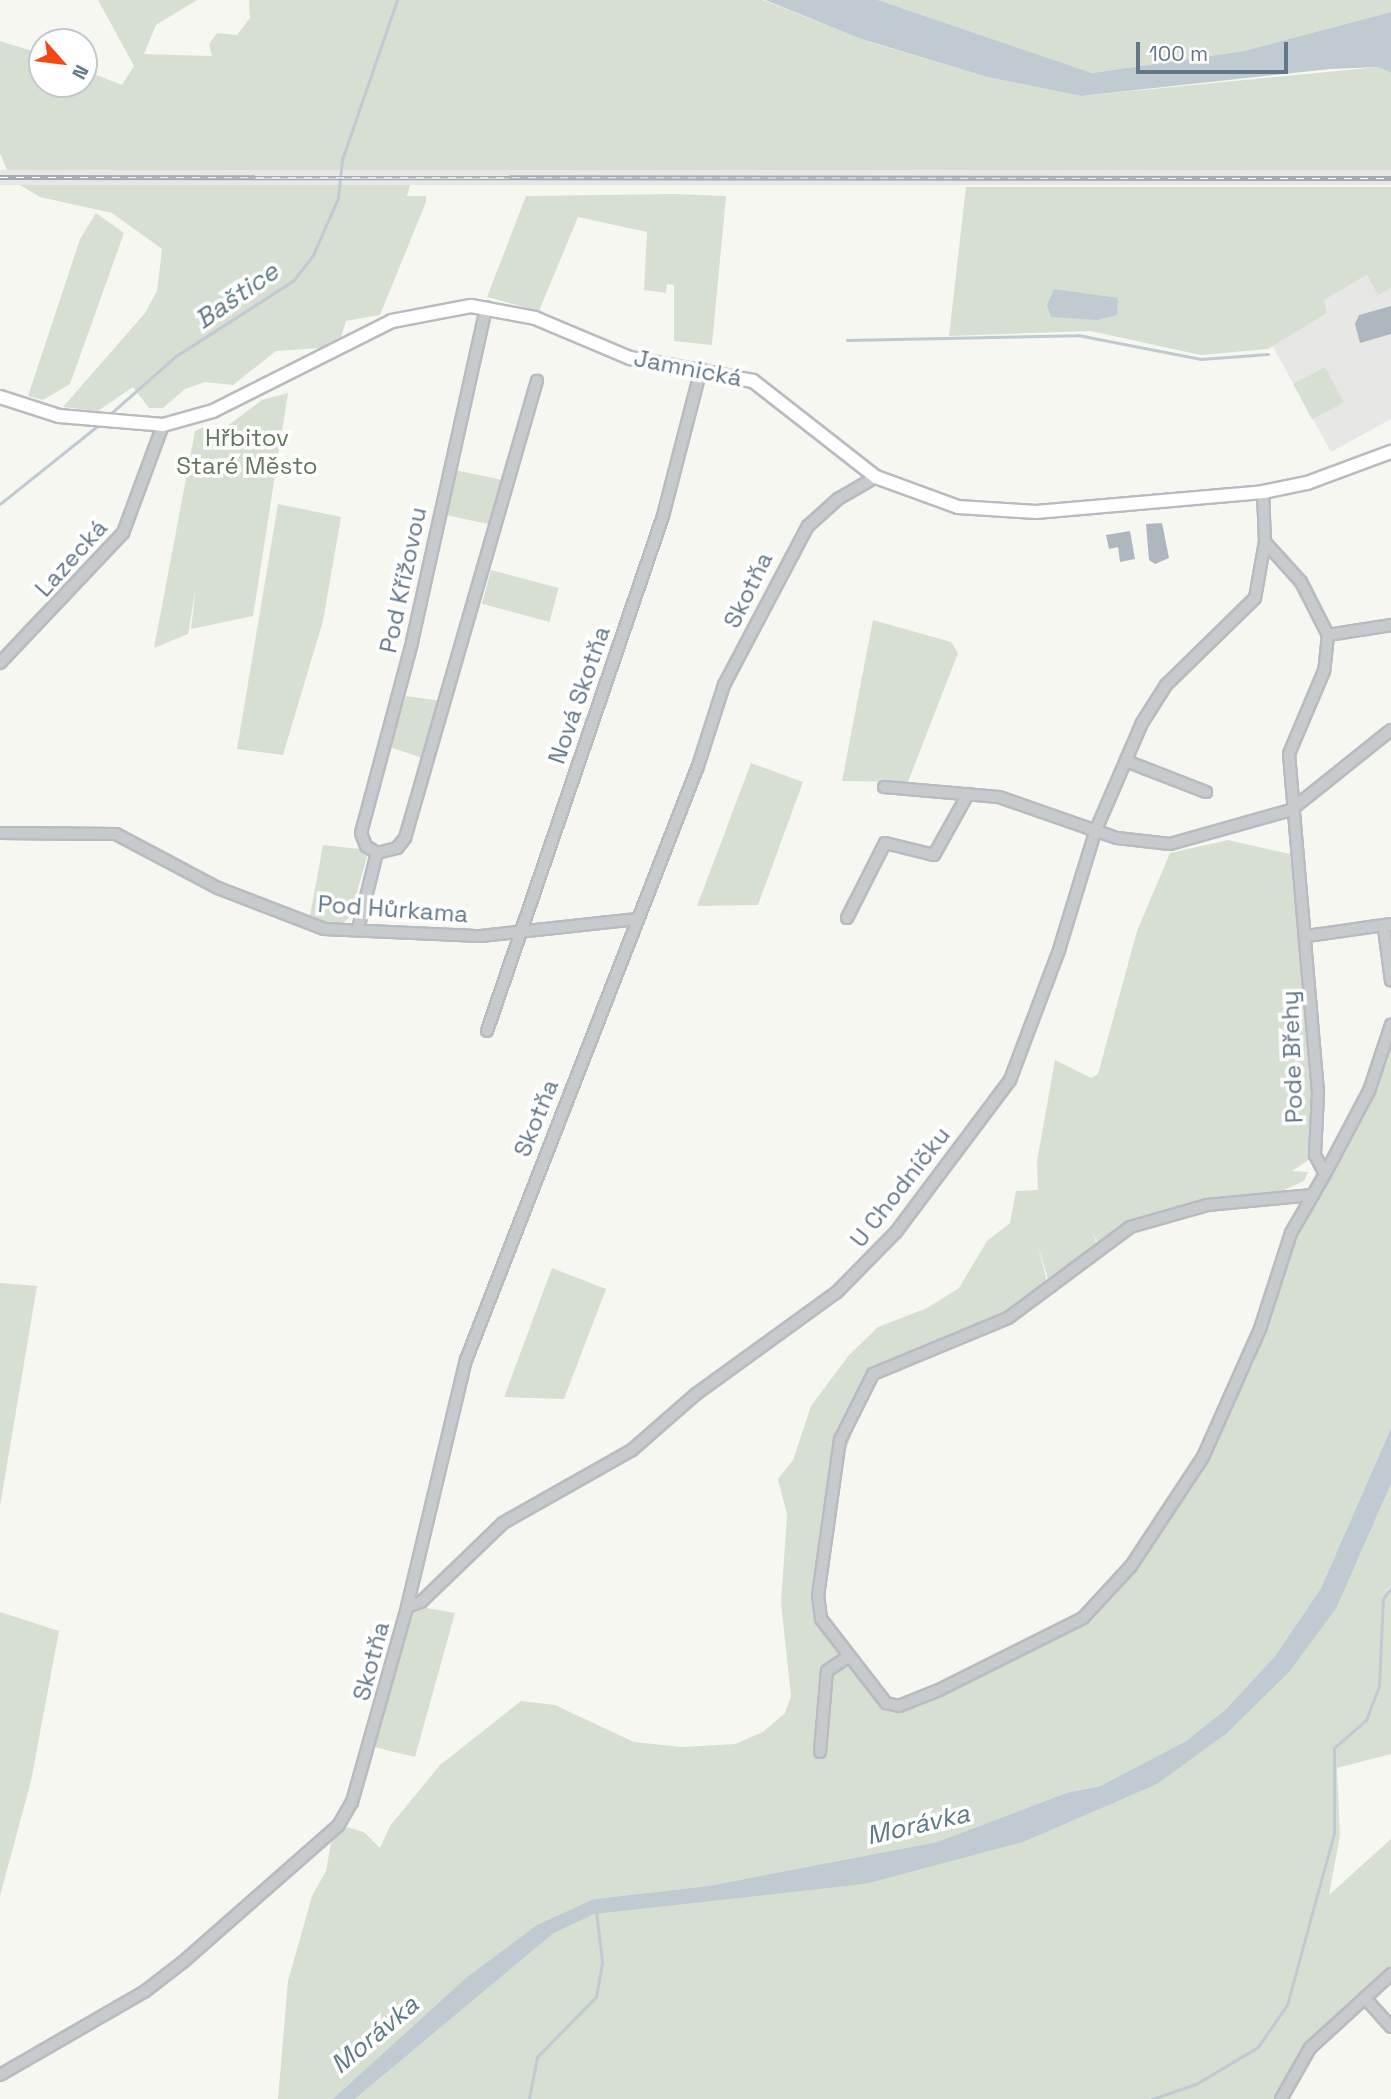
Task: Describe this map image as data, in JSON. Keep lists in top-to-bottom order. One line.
{"streets":{"main road":["Jamnická"],"street":["Lazecká","Pod Křížovou","Skotňa","Nová Skotňa","Pod Hůrkama","Pode Břehy","U Chodníčku"]},"crossings":[["Jamnická","Lazecká"],["Jamnická","Pod Křížovou"],["Jamnická","Skotňa"],["Jamnická","Nová Skotňa"],["Skotňa","Pod Hůrkama"],["Skotňa","U Chodníčku"],["Nová Skotňa","Pod Hůrkama"]],"water":["Baštice","Morávka"],"parks":["Hřbitov Staré Město"],"scale_bar":"100 m","north":"bottom right"}
